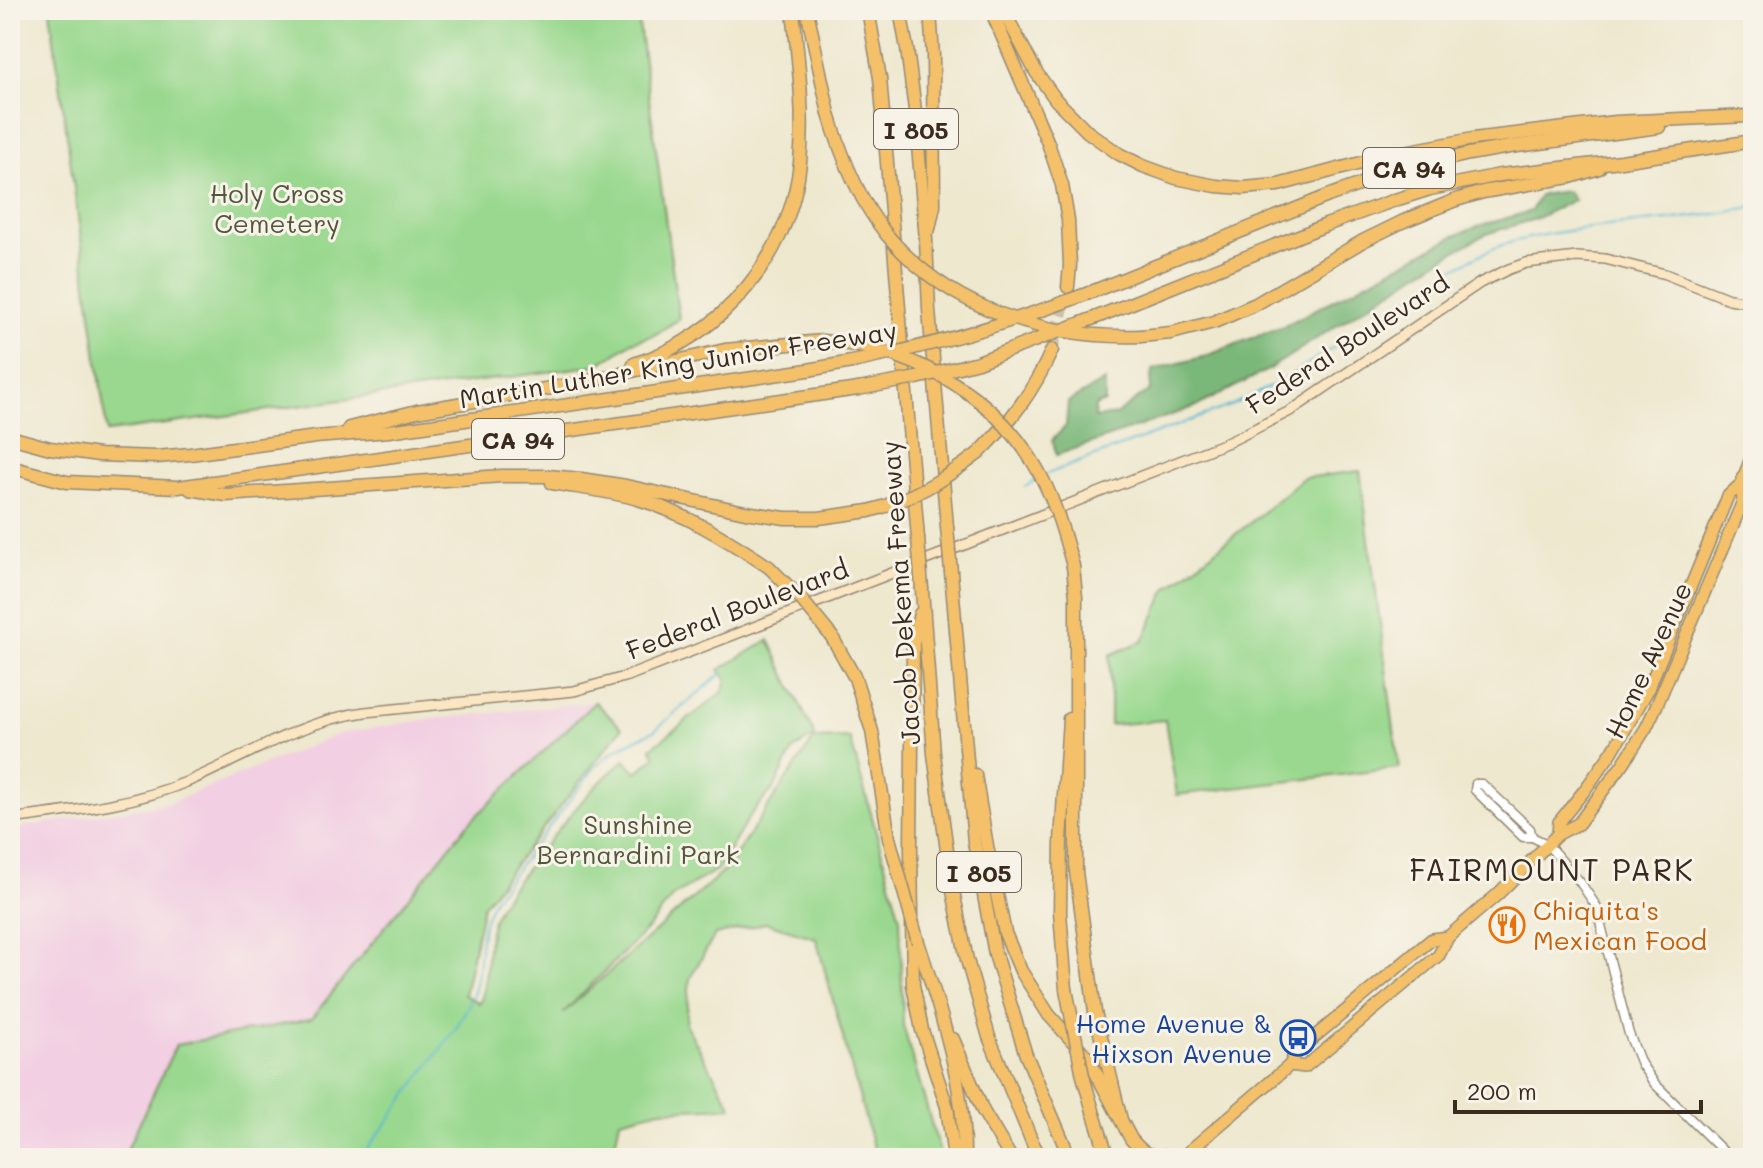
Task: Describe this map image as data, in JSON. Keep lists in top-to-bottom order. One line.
{"streets":{"highway":["I 805","CA 94","Martin Luther King Junior Freeway","Jacob Dekema Freeway"],"main road":["Federal Boulevard","Home Avenue"]},"districts":["FAIRMOUNT PARK"],"parks":["Holy Cross Cemetery","Sunshine Bernardini Park"],"places":{"restaurant":["Chiquita's Mexican Food"],"bus stop":["Home Avenue & Hixson Avenue"]},"scale_bar":"200 m"}
